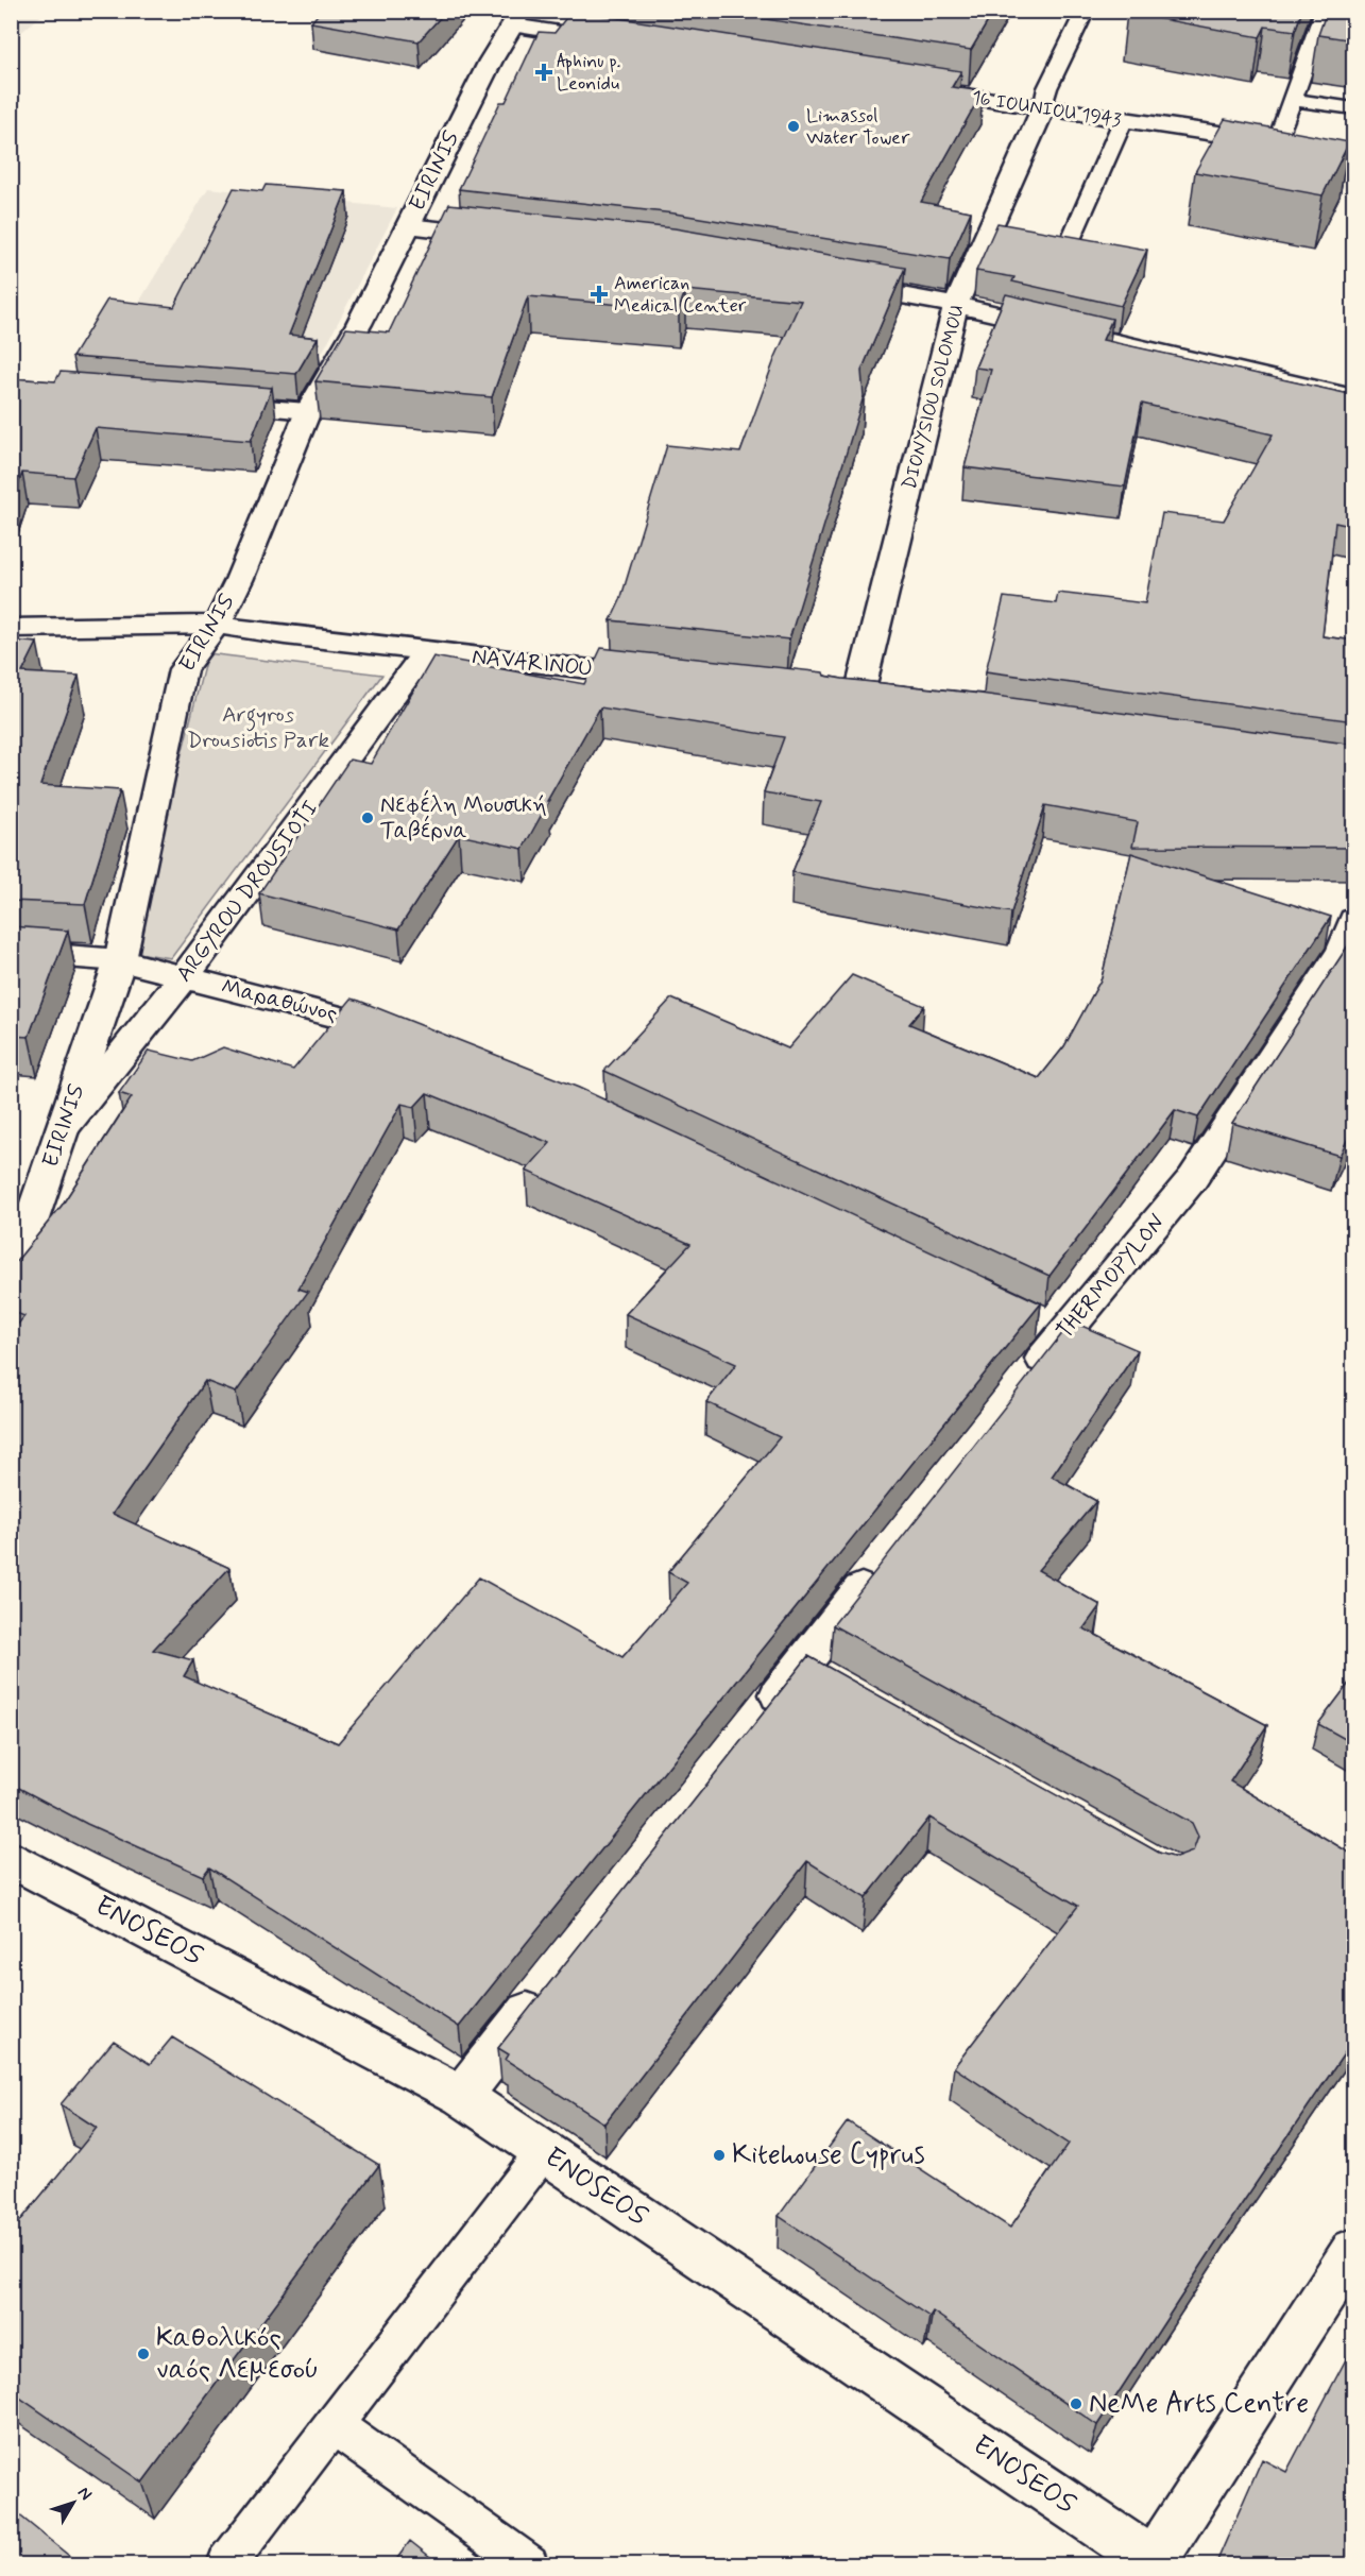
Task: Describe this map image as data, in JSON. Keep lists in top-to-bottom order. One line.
{"streets":{"street":["16 IOUNIOU 1943","EIRINIS","DIONYSIOU SOLOMOU","NAVARINOU","ARGYROU DROUSIOTI","Μαραθώνος","THERMOPYLON","ENOSEOS"]},"crossings":[["16 IOUNIOU 1943","DIONYSIOU SOLOMOU"],["EIRINIS","NAVARINOU"],["EIRINIS","ARGYROU DROUSIOTI"],["EIRINIS","Μαραθώνος"],["NAVARINOU","ARGYROU DROUSIOTI"],["ARGYROU DROUSIOTI","Μαραθώνος"]],"parks":["Argyros Drousiotis Park"],"places":{"health":["Aphinu p. Leonidu","American Medical Center"],"other":["Limassol Water Tower","Νεφέλη Μουσική Ταβέρνα","Kitehouse Cyprus","Καθολικός ναός Λεμεσού","NeMe Arts Centre"]},"north":"top right"}
